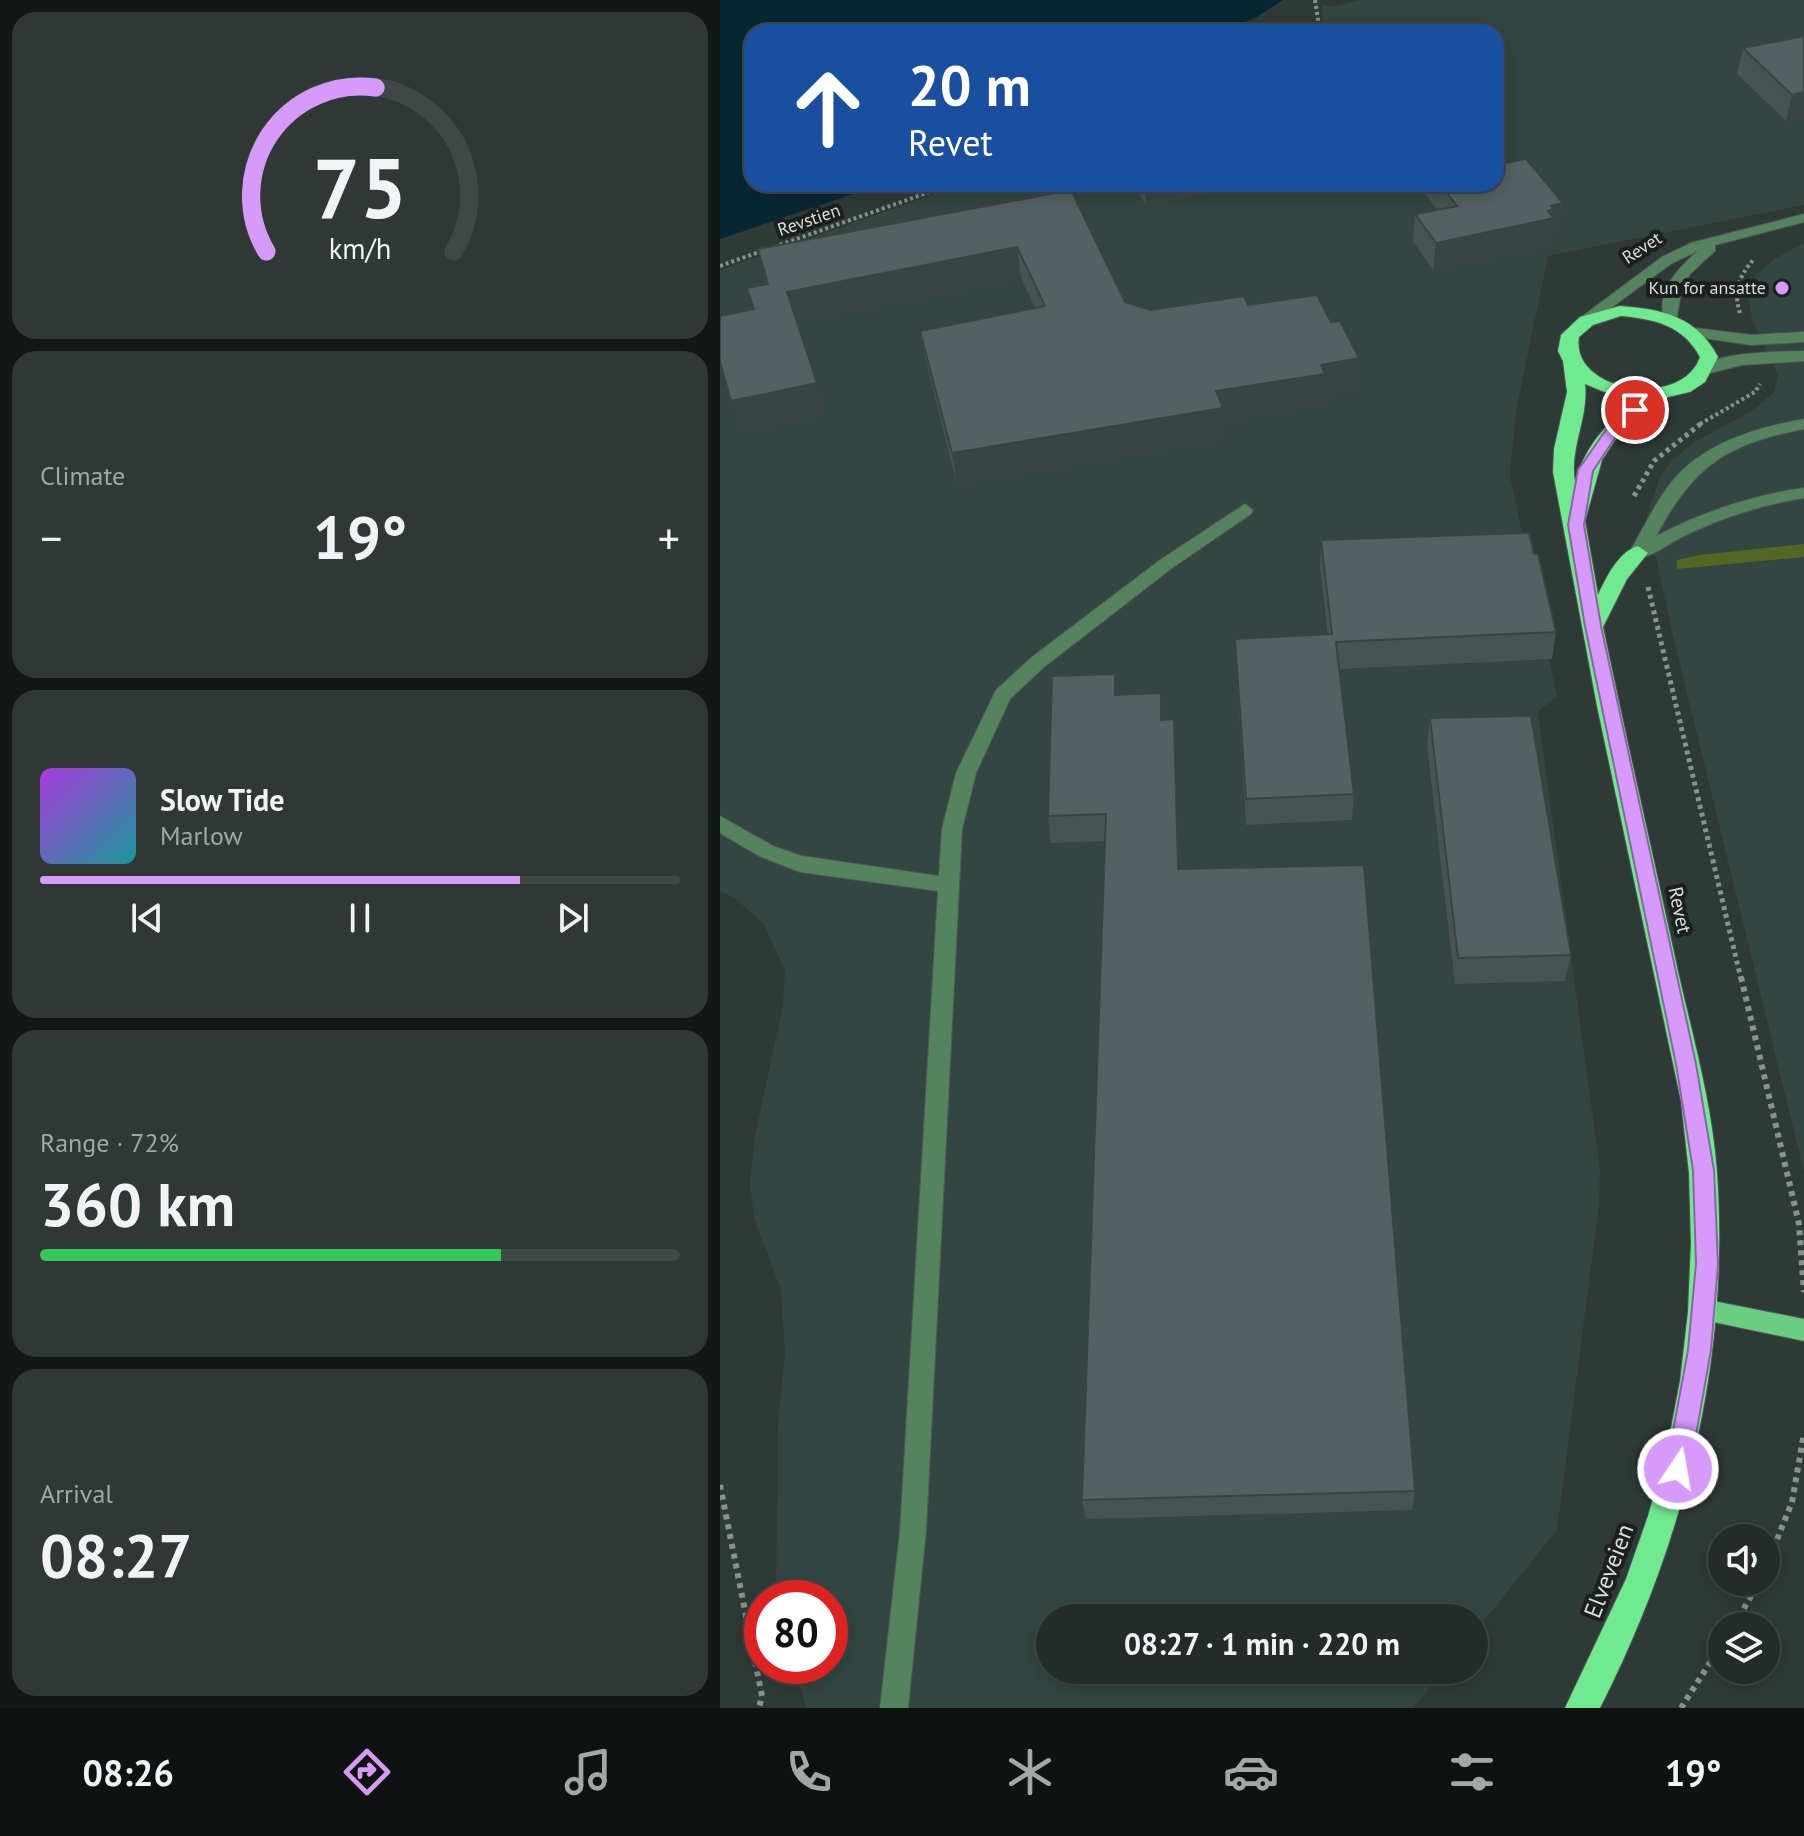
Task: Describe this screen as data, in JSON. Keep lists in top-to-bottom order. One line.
{"streets":{"highway":["Revet","Elveveien"],"path":["Revstien"]},"crossings":[["Revet","Elveveien"]],"places":["Kun for ansatte"],"page":{"turn":["20 m","Revet"],"tile":["Climate",["Range · 72%","360 km"],["Arrival","08:27"]],"heat":["−","19°","+"],"song":["Slow Tide","Marlow"],"limit":"80","trip":"08:27 · 1 min · 220 m","tabs":["08:26","19°"],"gauge":["75","km/h"]}}
